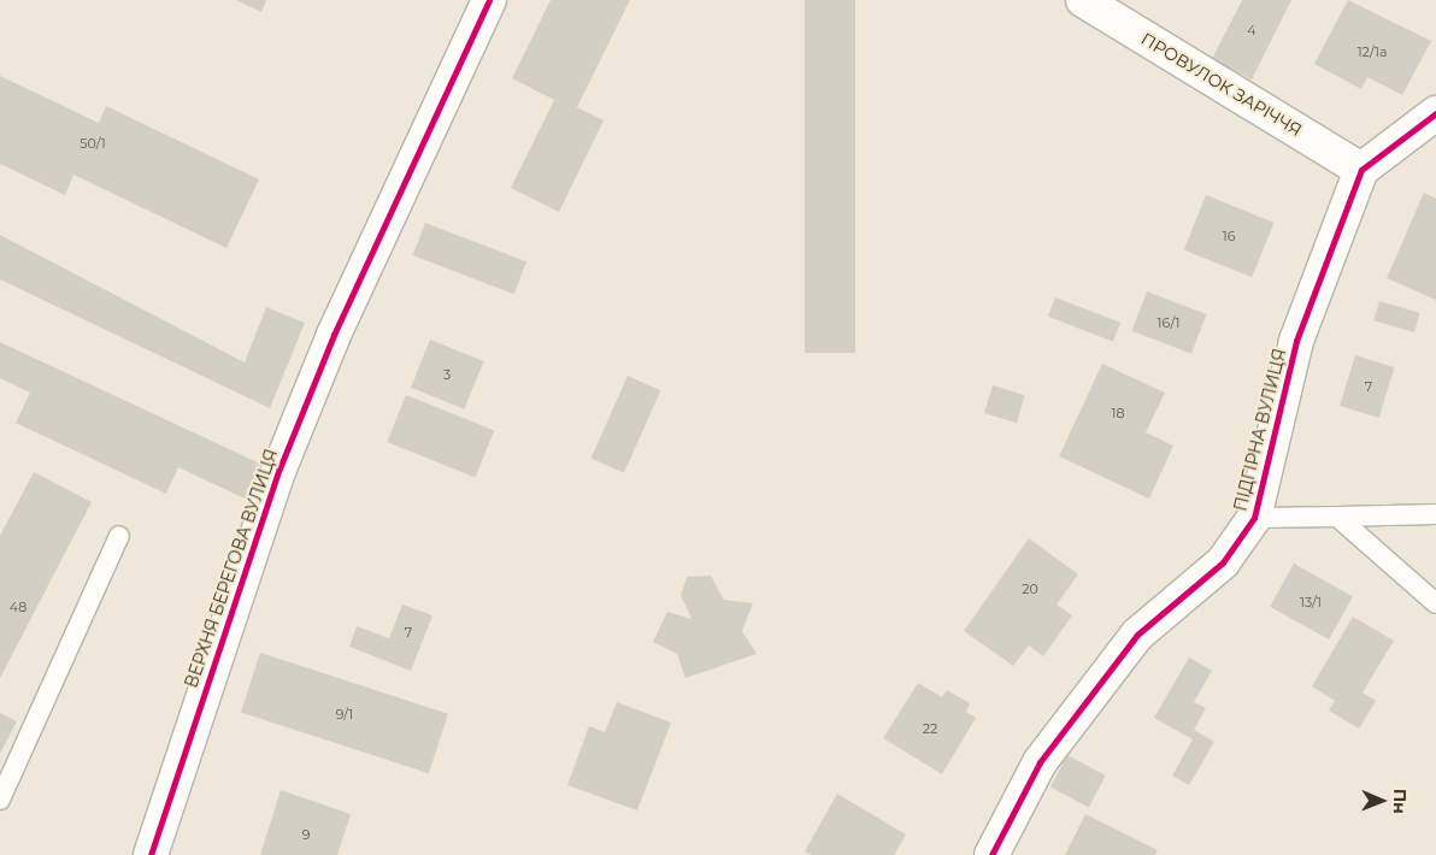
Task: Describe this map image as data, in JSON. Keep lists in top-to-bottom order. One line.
{"streets":{"street":["ПРОВУЛОК ЗАРІЧЧЯ","ПІДГІРНА ВУЛИЦЯ","ВЕРХНЯ БЕРЕГОВА ВУЛИЦЯ"]},"crossings":[["ПРОВУЛОК ЗАРІЧЧЯ","ПІДГІРНА ВУЛИЦЯ"]],"house_numbers":["4","12/1а","50/1","16","16/1","3","7","18","20","13/1","48","7","9/1","22","9"],"north":"right"}
